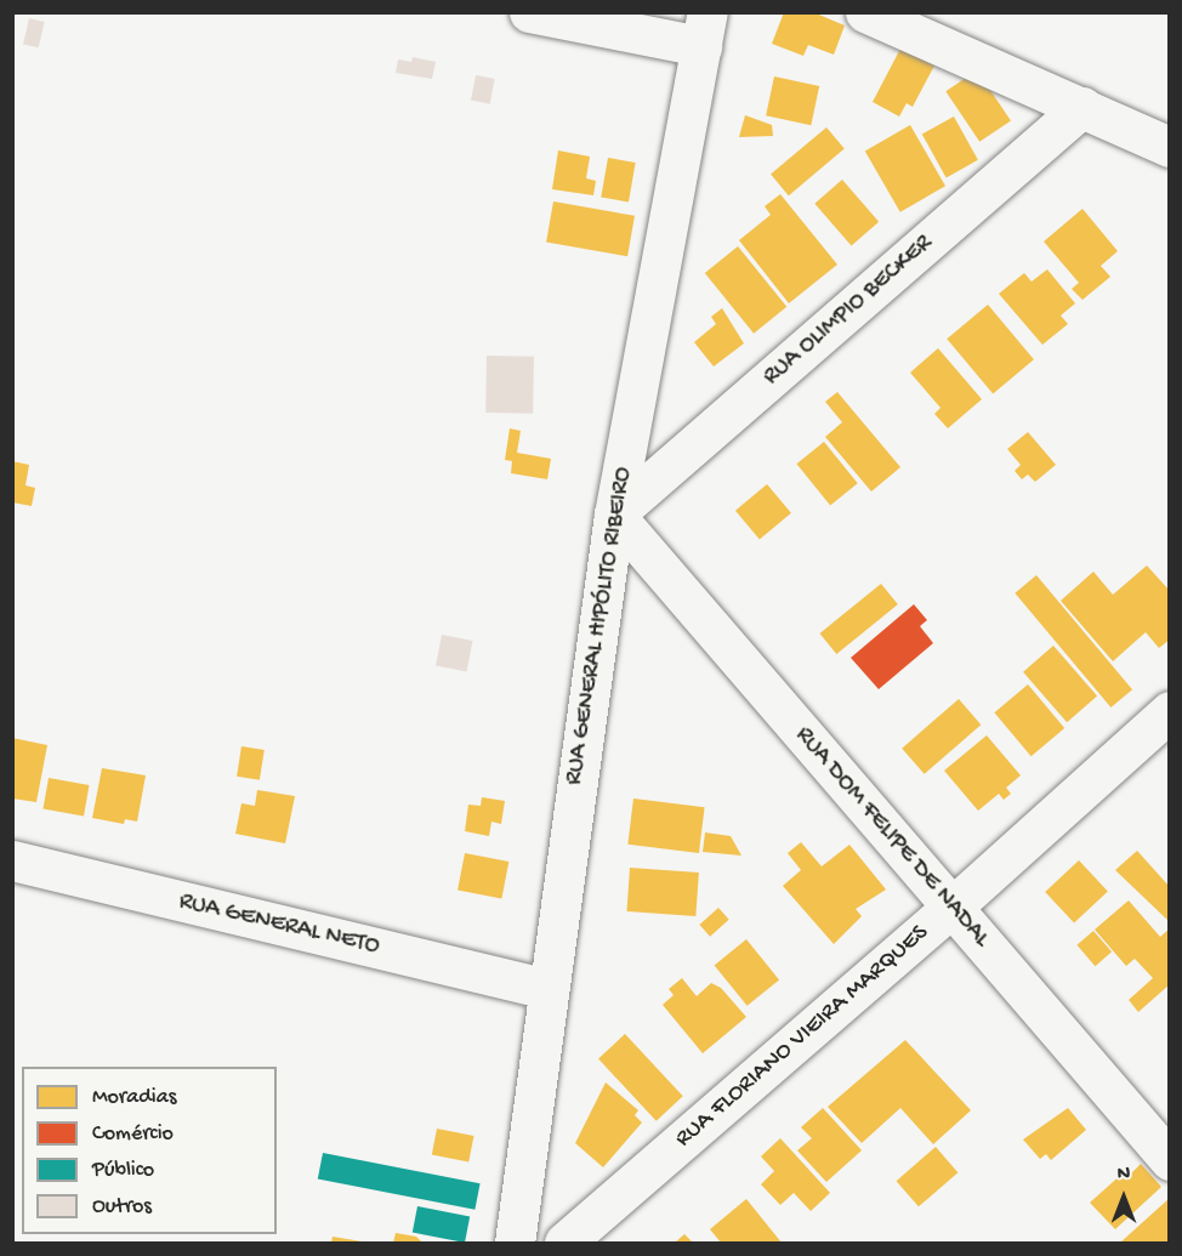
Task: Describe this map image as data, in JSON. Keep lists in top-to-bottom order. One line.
{"streets":{"street":["RUA OLIMPIO BECKER","RUA GENERAL HIPÓLITO RIBEIRO","RUA DOM FELIPE DE NADAL","RUA GENERAL NETO","RUA FLORIANO VIEIRA MARQUES"]},"crossings":[["RUA OLIMPIO BECKER","RUA GENERAL HIPÓLITO RIBEIRO"],["RUA OLIMPIO BECKER","RUA DOM FELIPE DE NADAL"],["RUA GENERAL HIPÓLITO RIBEIRO","RUA DOM FELIPE DE NADAL"],["RUA GENERAL HIPÓLITO RIBEIRO","RUA GENERAL NETO"],["RUA DOM FELIPE DE NADAL","RUA FLORIANO VIEIRA MARQUES"]],"legend":["Moradias","Comércio","Público","Outros"],"north":"top"}
